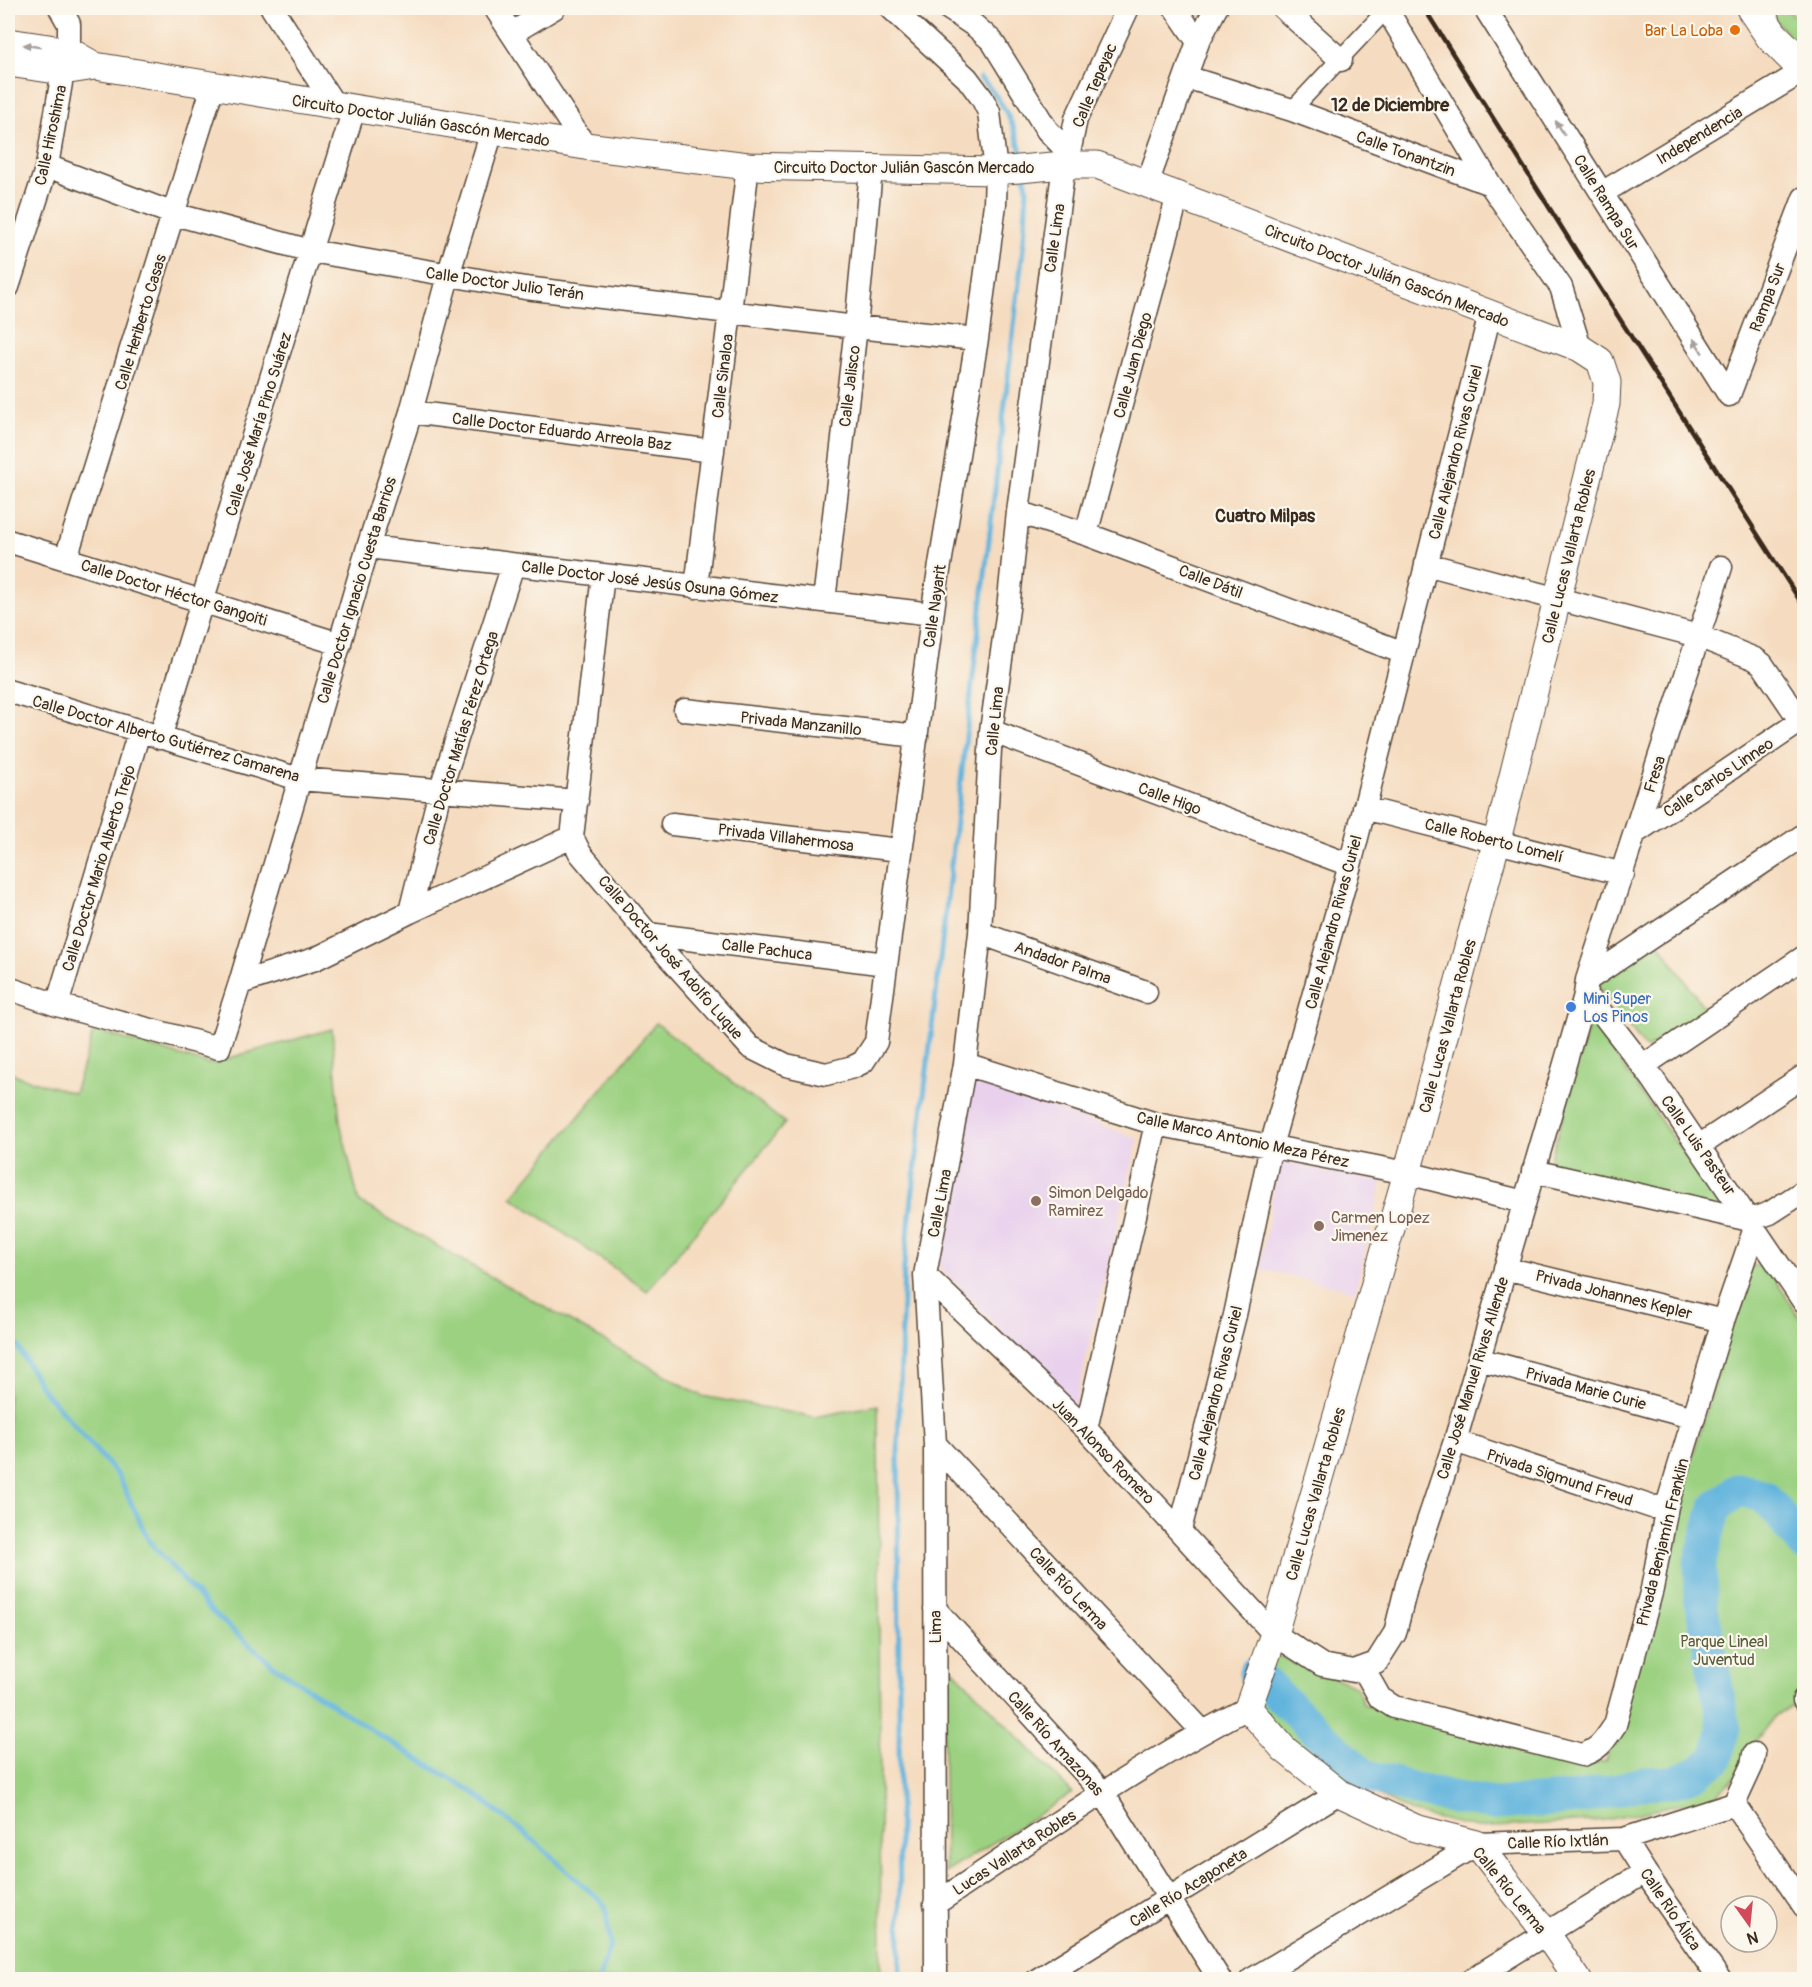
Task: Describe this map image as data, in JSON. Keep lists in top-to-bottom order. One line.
{"streets":{"street":["Calle Tepeyac","Circuito Doctor Julián Gascón Mercado","Calle Hiroshima","Independencia","Calle Tonantzin","Calle Rampa Sur","Calle Lima","Calle Doctor Julio Terán","Rampa Sur","Calle Heriberto Casas","Calle Juan Diego","Calle Sinaloa","Calle Jalisco","Calle José María Pino Suárez","Calle Doctor Eduardo Arreola Baz","Calle Alejandro Rivas Curiel","Calle Lucas Vallarta Robles","Calle Doctor José Jesús Osuna Gómez","Calle Dátil","Calle Doctor Ignacio Cuesta Barrios","Calle Doctor Héctor Gangoiti","Calle Nayarit","Privada Manzanillo","Calle Doctor Alberto Gutiérrez Camarena","Calle Doctor Matías Pérez Ortega","Fresa","Calle Carlos Linneo","Calle Higo","Privada Villahermosa","Calle Roberto Lomelí","Calle Doctor Mario Alberto Trejo","Calle Pachuca","Calle Doctor José Adolfo Luque","Andador Palma","Calle Marco Antonio Meza Pérez","Calle Luis Pasteur","Privada Johannes Kepler","Calle José Manuel Rivas Allende","Privada Marie Curie","Juan Alonso Romero","Privada Sigmund Freud","Privada Benjamín Franklin","Calle Río Lerma","Lima","Calle Río Amazonas","Calle Río Ixtlán","Lucas Vallarta Robles","Calle Río Acaponeta","Calle Río Álica"]},"crossings":[["Calle Tepeyac","Circuito Doctor Julián Gascón Mercado"],["Calle Tepeyac","Calle Lima"],["Circuito Doctor Julián Gascón Mercado","Calle Hiroshima"],["Circuito Doctor Julián Gascón Mercado","Calle Lima"],["Circuito Doctor Julián Gascón Mercado","Calle Heriberto Casas"],["Circuito Doctor Julián Gascón Mercado","Calle Juan Diego"],["Circuito Doctor Julián Gascón Mercado","Calle Sinaloa"],["Circuito Doctor Julián Gascón Mercado","Calle Jalisco"],["Circuito Doctor Julián Gascón Mercado","Calle José María Pino Suárez"],["Circuito Doctor Julián Gascón Mercado","Calle Alejandro Rivas Curiel"],["Circuito Doctor Julián Gascón Mercado","Calle Lucas Vallarta Robles"],["Circuito Doctor Julián Gascón Mercado","Calle Doctor Ignacio Cuesta Barrios"],["Circuito Doctor Julián Gascón Mercado","Calle Nayarit"],["Calle Hiroshima","Calle Doctor Julio Terán"],["Independencia","Calle Rampa Sur"],["Calle Rampa Sur","Rampa Sur"],["Calle Lima","Calle Dátil"],["Calle Lima","Calle Higo"],["Calle Lima","Andador Palma"],["Calle Lima","Calle Marco Antonio Meza Pérez"],["Calle Lima","Juan Alonso Romero"],["Calle Lima","Lima"],["Calle Doctor Julio Terán","Calle Heriberto Casas"],["Calle Doctor Julio Terán","Calle Sinaloa"],["Calle Doctor Julio Terán","Calle Jalisco"],["Calle Doctor Julio Terán","Calle José María Pino Suárez"],["Calle Doctor Julio Terán","Calle Doctor Ignacio Cuesta Barrios"],["Calle Doctor Julio Terán","Calle Nayarit"],["Calle Heriberto Casas","Calle Doctor Héctor Gangoiti"],["Calle Juan Diego","Calle Dátil"],["Calle Sinaloa","Calle Doctor Eduardo Arreola Baz"],["Calle Sinaloa","Calle Doctor José Jesús Osuna Gómez"],["Calle Jalisco","Calle Doctor José Jesús Osuna Gómez"],["Calle José María Pino Suárez","Calle Doctor Héctor Gangoiti"],["Calle José María Pino Suárez","Calle Doctor Alberto Gutiérrez Camarena"],["Calle José María Pino Suárez","Calle Doctor Mario Alberto Trejo"],["Calle Doctor Eduardo Arreola Baz","Calle Doctor Ignacio Cuesta Barrios"],["Calle Alejandro Rivas Curiel","Calle Dátil"],["Calle Alejandro Rivas Curiel","Calle Higo"],["Calle Alejandro Rivas Curiel","Calle Roberto Lomelí"],["Calle Alejandro Rivas Curiel","Calle Marco Antonio Meza Pérez"],["Calle Alejandro Rivas Curiel","Juan Alonso Romero"],["Calle Lucas Vallarta Robles","Calle Roberto Lomelí"],["Calle Lucas Vallarta Robles","Calle Marco Antonio Meza Pérez"],["Calle Lucas Vallarta Robles","Juan Alonso Romero"],["Calle Lucas Vallarta Robles","Calle Río Lerma"],["Calle Lucas Vallarta Robles","Lucas Vallarta Robles"],["Calle Doctor José Jesús Osuna Gómez","Calle Doctor Ignacio Cuesta Barrios"],["Calle Doctor José Jesús Osuna Gómez","Calle Nayarit"],["Calle Doctor José Jesús Osuna Gómez","Calle Doctor Matías Pérez Ortega"],["Calle Doctor Ignacio Cuesta Barrios","Calle Doctor Héctor Gangoiti"],["Calle Doctor Ignacio Cuesta Barrios","Calle Doctor Alberto Gutiérrez Camarena"],["Calle Doctor Ignacio Cuesta Barrios","Calle Doctor Mario Alberto Trejo"],["Calle Nayarit","Privada Manzanillo"],["Calle Nayarit","Privada Villahermosa"],["Calle Nayarit","Calle Pachuca"],["Calle Nayarit","Calle Doctor José Adolfo Luque"],["Calle Doctor Alberto Gutiérrez Camarena","Calle Doctor Matías Pérez Ortega"],["Calle Doctor Alberto Gutiérrez Camarena","Calle Doctor Mario Alberto Trejo"],["Fresa","Calle Carlos Linneo"],["Fresa","Calle Roberto Lomelí"],["Fresa","Calle Luis Pasteur"],["Fresa","Calle José Manuel Rivas Allende"],["Calle Pachuca","Calle Doctor José Adolfo Luque"],["Calle Marco Antonio Meza Pérez","Calle José Manuel Rivas Allende"],["Calle Luis Pasteur","Calle José Manuel Rivas Allende"],["Calle Luis Pasteur","Privada Benjamín Franklin"],["Privada Johannes Kepler","Calle José Manuel Rivas Allende"],["Privada Johannes Kepler","Privada Benjamín Franklin"],["Calle José Manuel Rivas Allende","Privada Marie Curie"],["Calle José Manuel Rivas Allende","Privada Sigmund Freud"],["Calle José Manuel Rivas Allende","Privada Benjamín Franklin"],["Privada Marie Curie","Privada Benjamín Franklin"],["Juan Alonso Romero","Lima"],["Privada Sigmund Freud","Privada Benjamín Franklin"],["Calle Río Lerma","Lima"],["Calle Río Lerma","Calle Río Ixtlán"],["Calle Río Lerma","Lucas Vallarta Robles"],["Calle Río Lerma","Calle Río Acaponeta"],["Lima","Calle Río Amazonas"],["Lima","Lucas Vallarta Robles"],["Calle Río Amazonas","Lucas Vallarta Robles"],["Calle Río Amazonas","Calle Río Acaponeta"],["Calle Río Ixtlán","Calle Río Álica"]],"districts":["12 de Diciembre","Cuatro Milpas"],"parks":["Parque Lineal Juventud"],"places":["Bar La Loba","Mini Super Los Pinos","Simon Delgado Ramirez","Carmen Lopez Jimenez"],"north":"bottom"}
